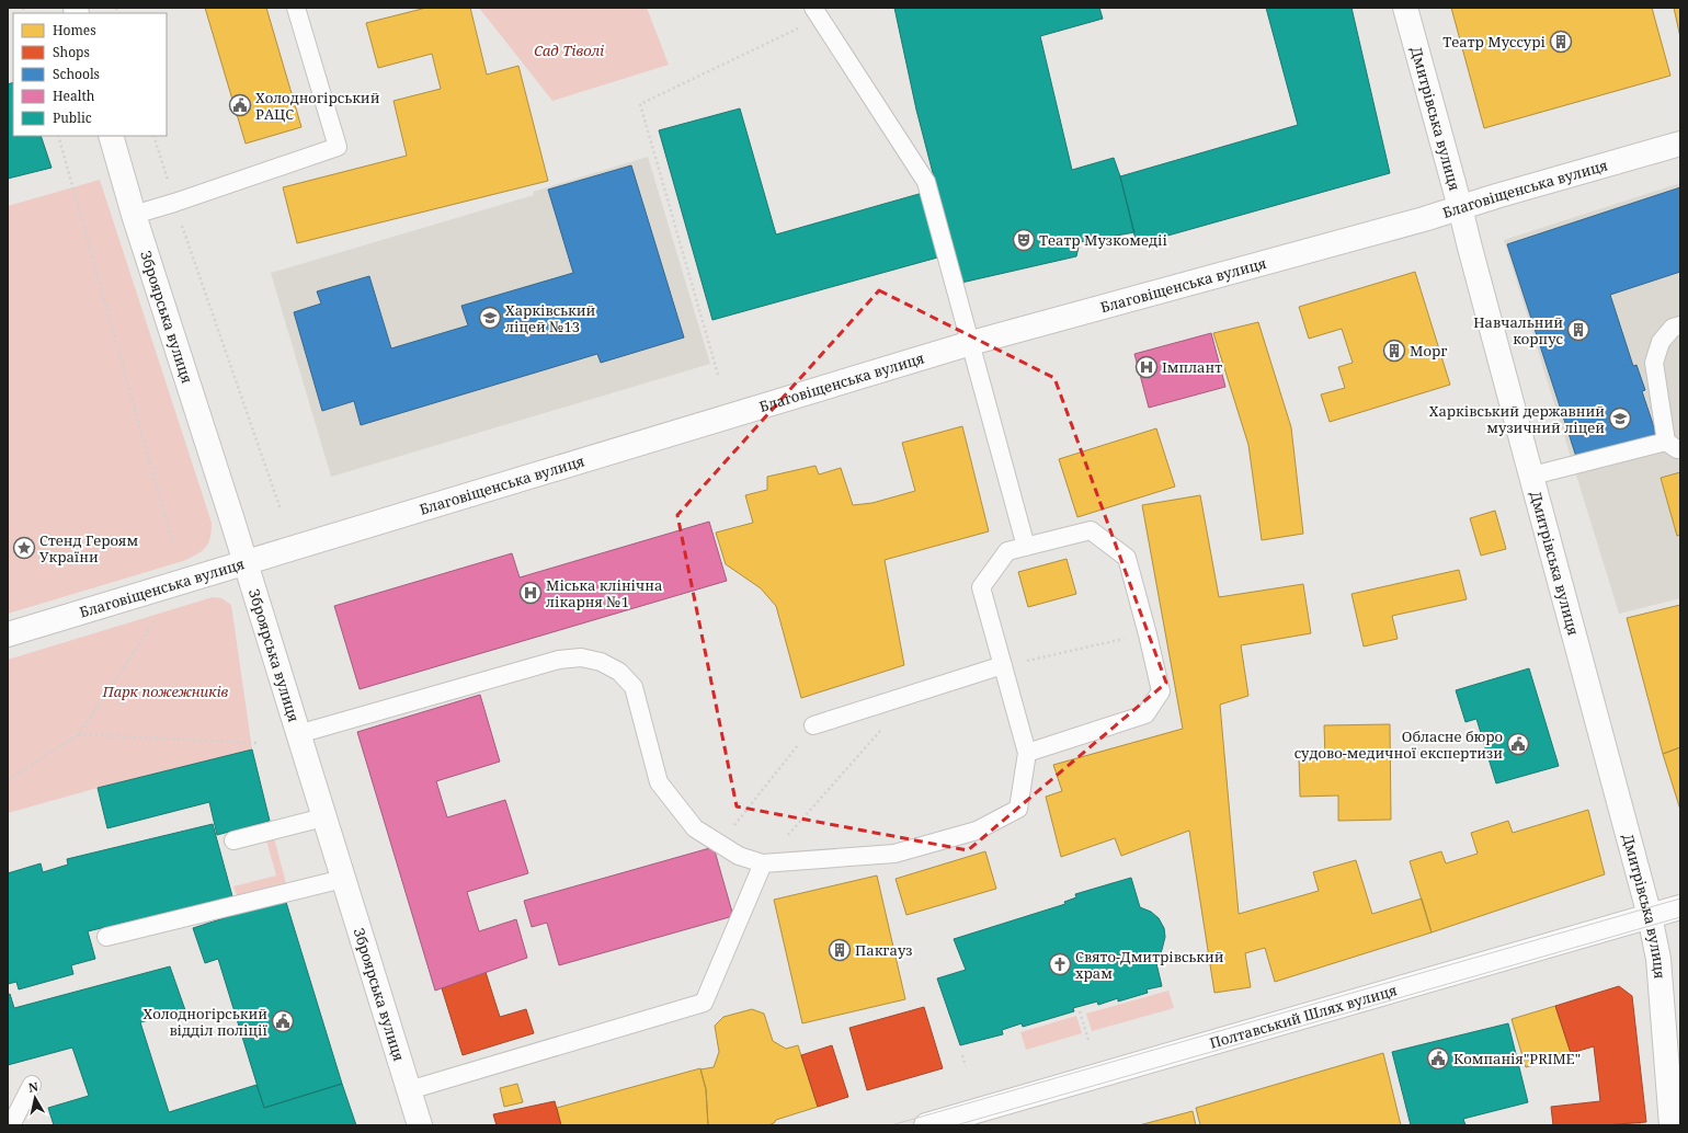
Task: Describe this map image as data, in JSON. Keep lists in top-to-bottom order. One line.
{"streets":{"street":["Дмитрівська вулиця","Благовіщенська вулиця","Зброярська вулиця","Полтавський Шлях вулиця"]},"crossings":[["Дмитрівська вулиця","Благовіщенська вулиця"],["Дмитрівська вулиця","Полтавський Шлях вулиця"],["Благовіщенська вулиця","Зброярська вулиця"]],"parks":["Сад Тіволі","Парк пожежників"],"places":{"building":["Театр Муссурі","Навчальний корпус","Морг","Пакгауз"],"public building":["Холодногірський РАЦС","Обласне бюро судово-медичної експертизи","Холодногірський відділ поліції","Компанія\"PRIME\""],"theatre":["Театр Музкомедіі"],"school or university":["Харківський ліцей №13","Харківський державний музичний ліцей"],"hospital":["Імплант","Міська клінічна лікарня №1"],"place":["Стенд Героям України"],"church":["Свято-Дмитрівський храм"]},"legend":["Homes","Shops","Schools","Health","Public"],"north":"top"}
